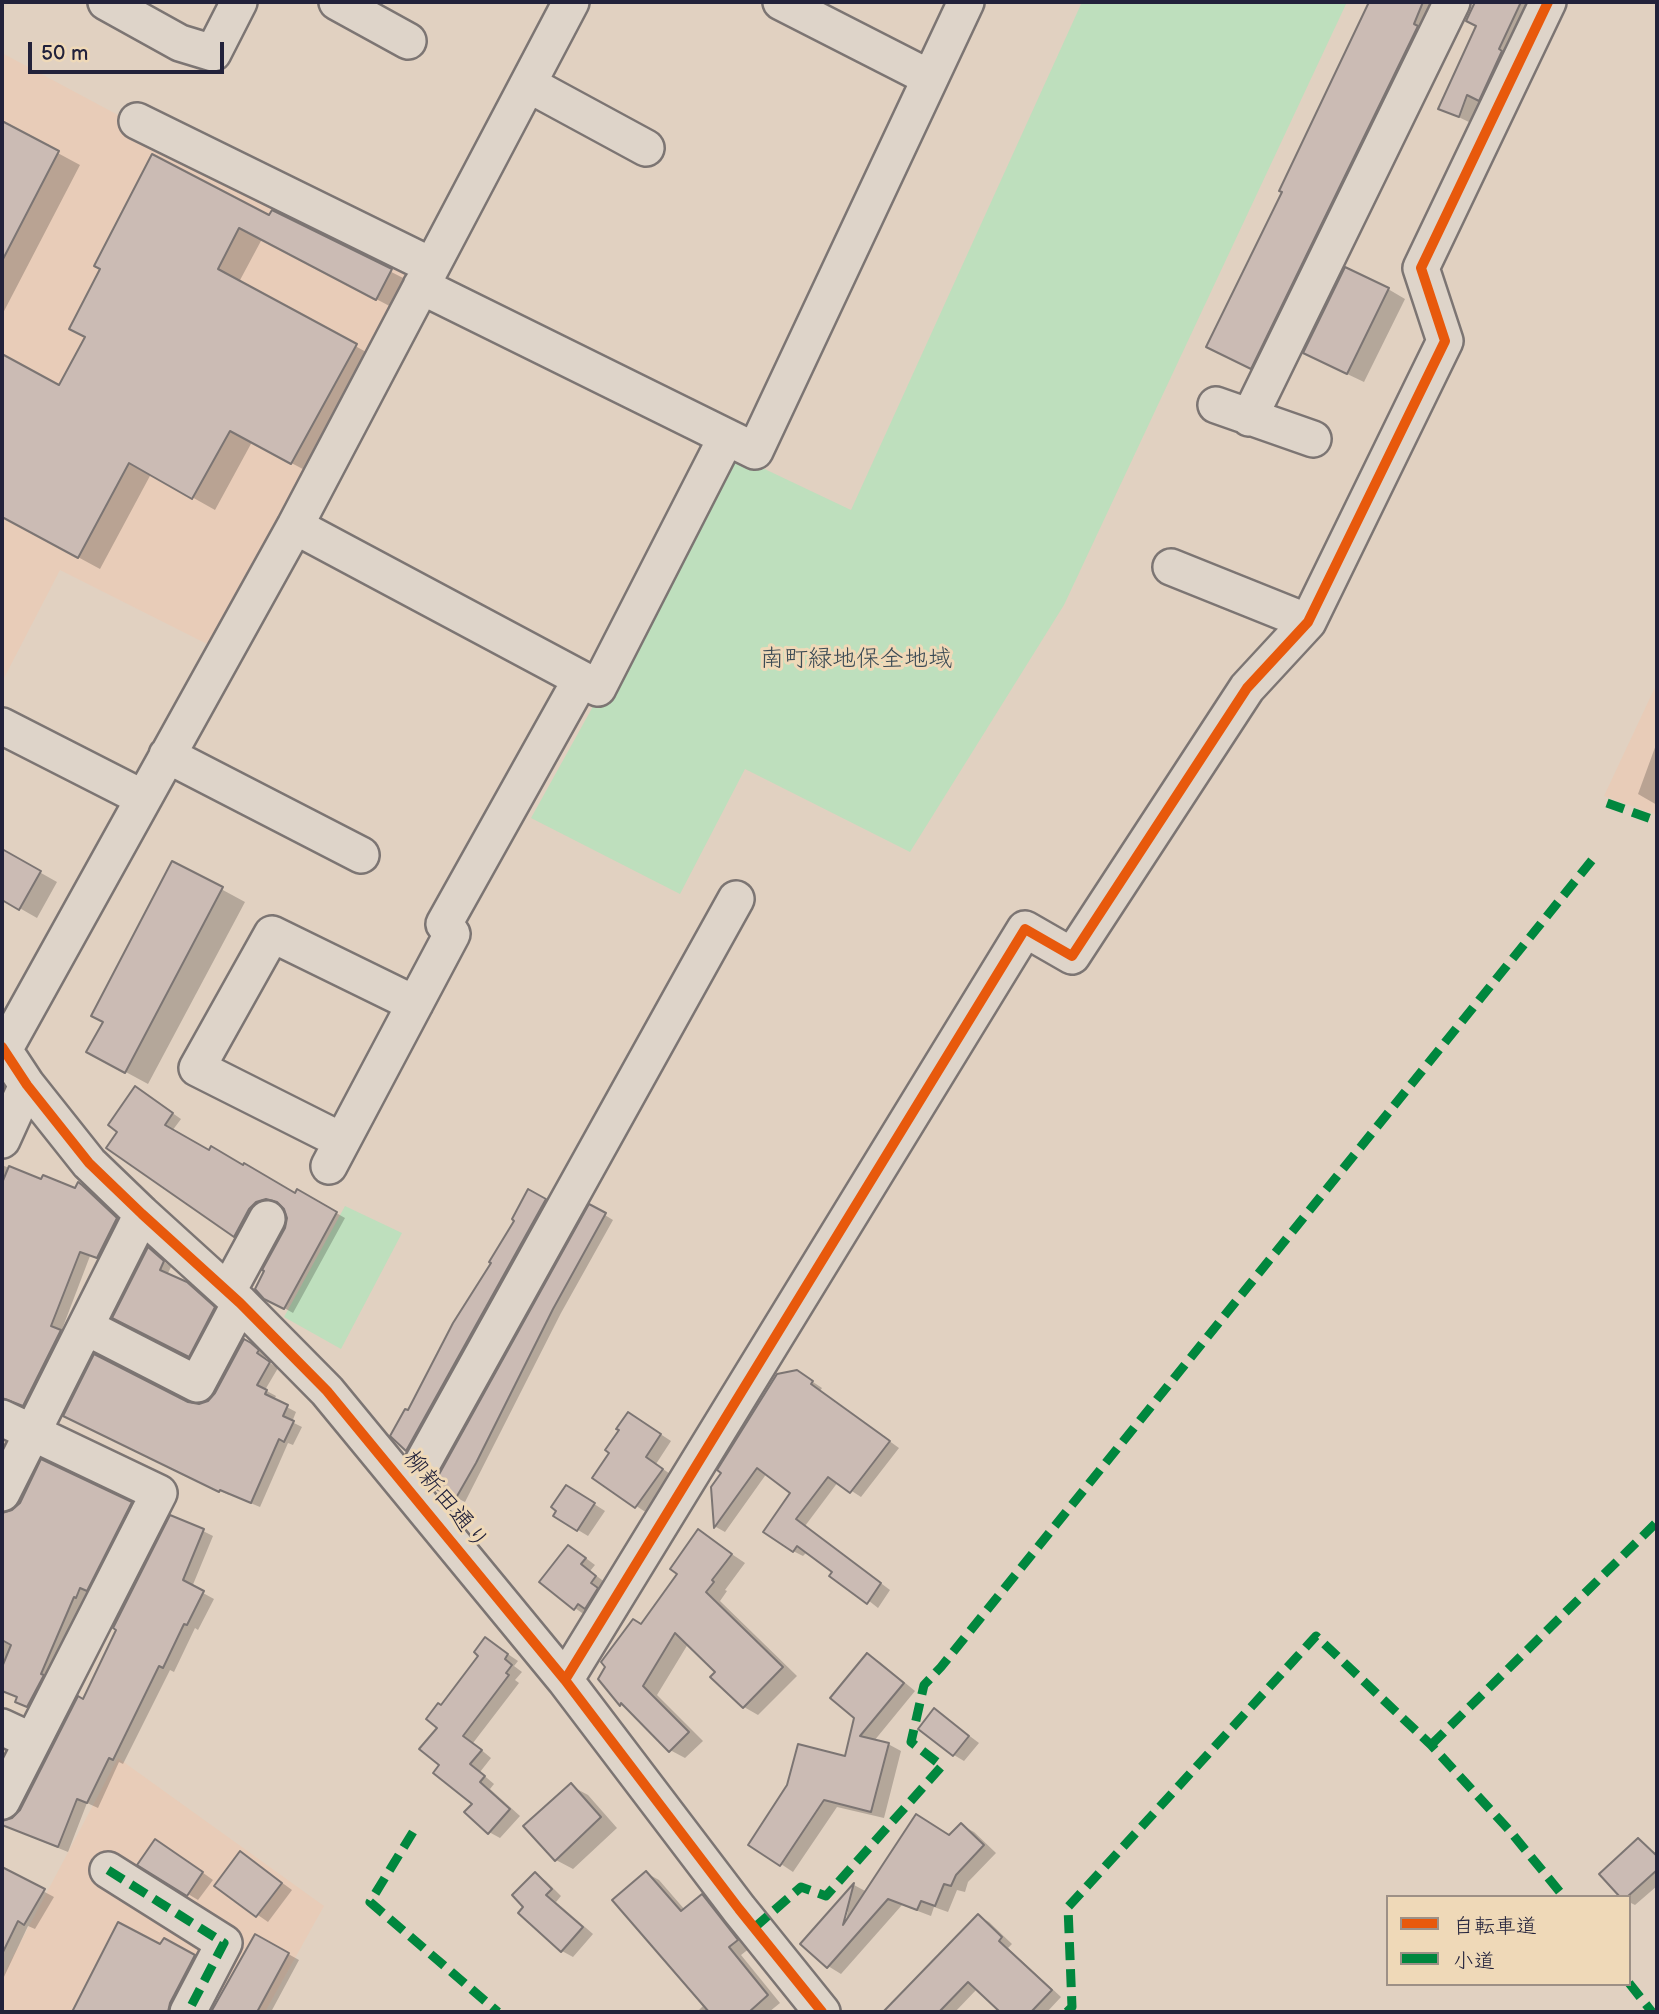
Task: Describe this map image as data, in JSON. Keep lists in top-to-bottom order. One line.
{"streets":{"street":["柳新田通り"]},"parks":["南町緑地保全地域"],"legend":["自転車道","小道"],"scale_bar":"50 m"}
